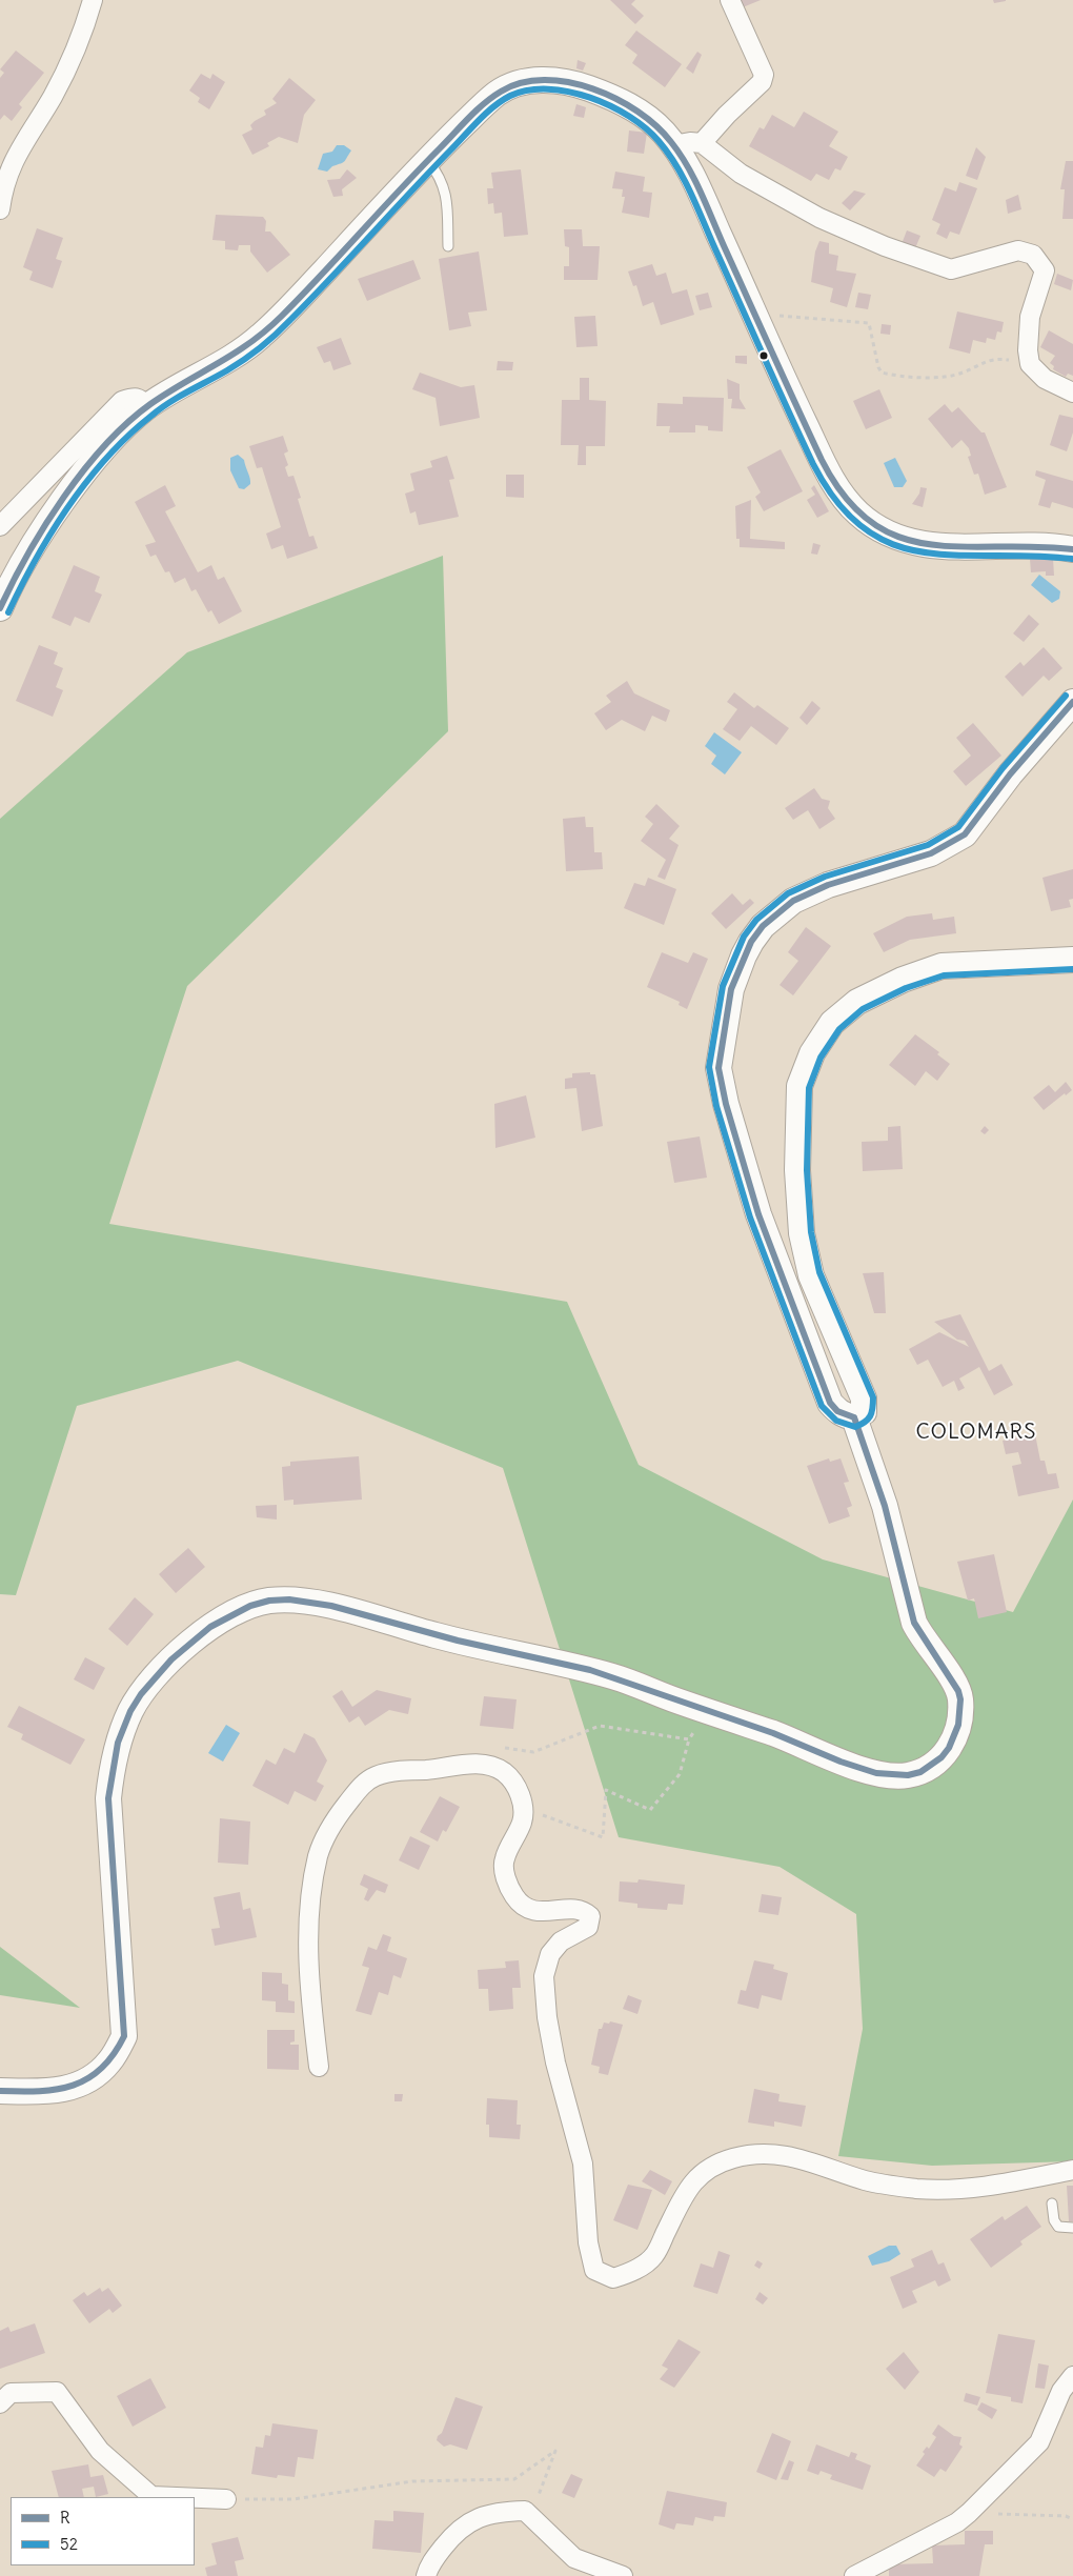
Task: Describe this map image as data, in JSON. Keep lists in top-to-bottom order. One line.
{"districts":["COLOMARS"],"lines":["transit line R","transit line 52"],"legend":["R","52"]}
